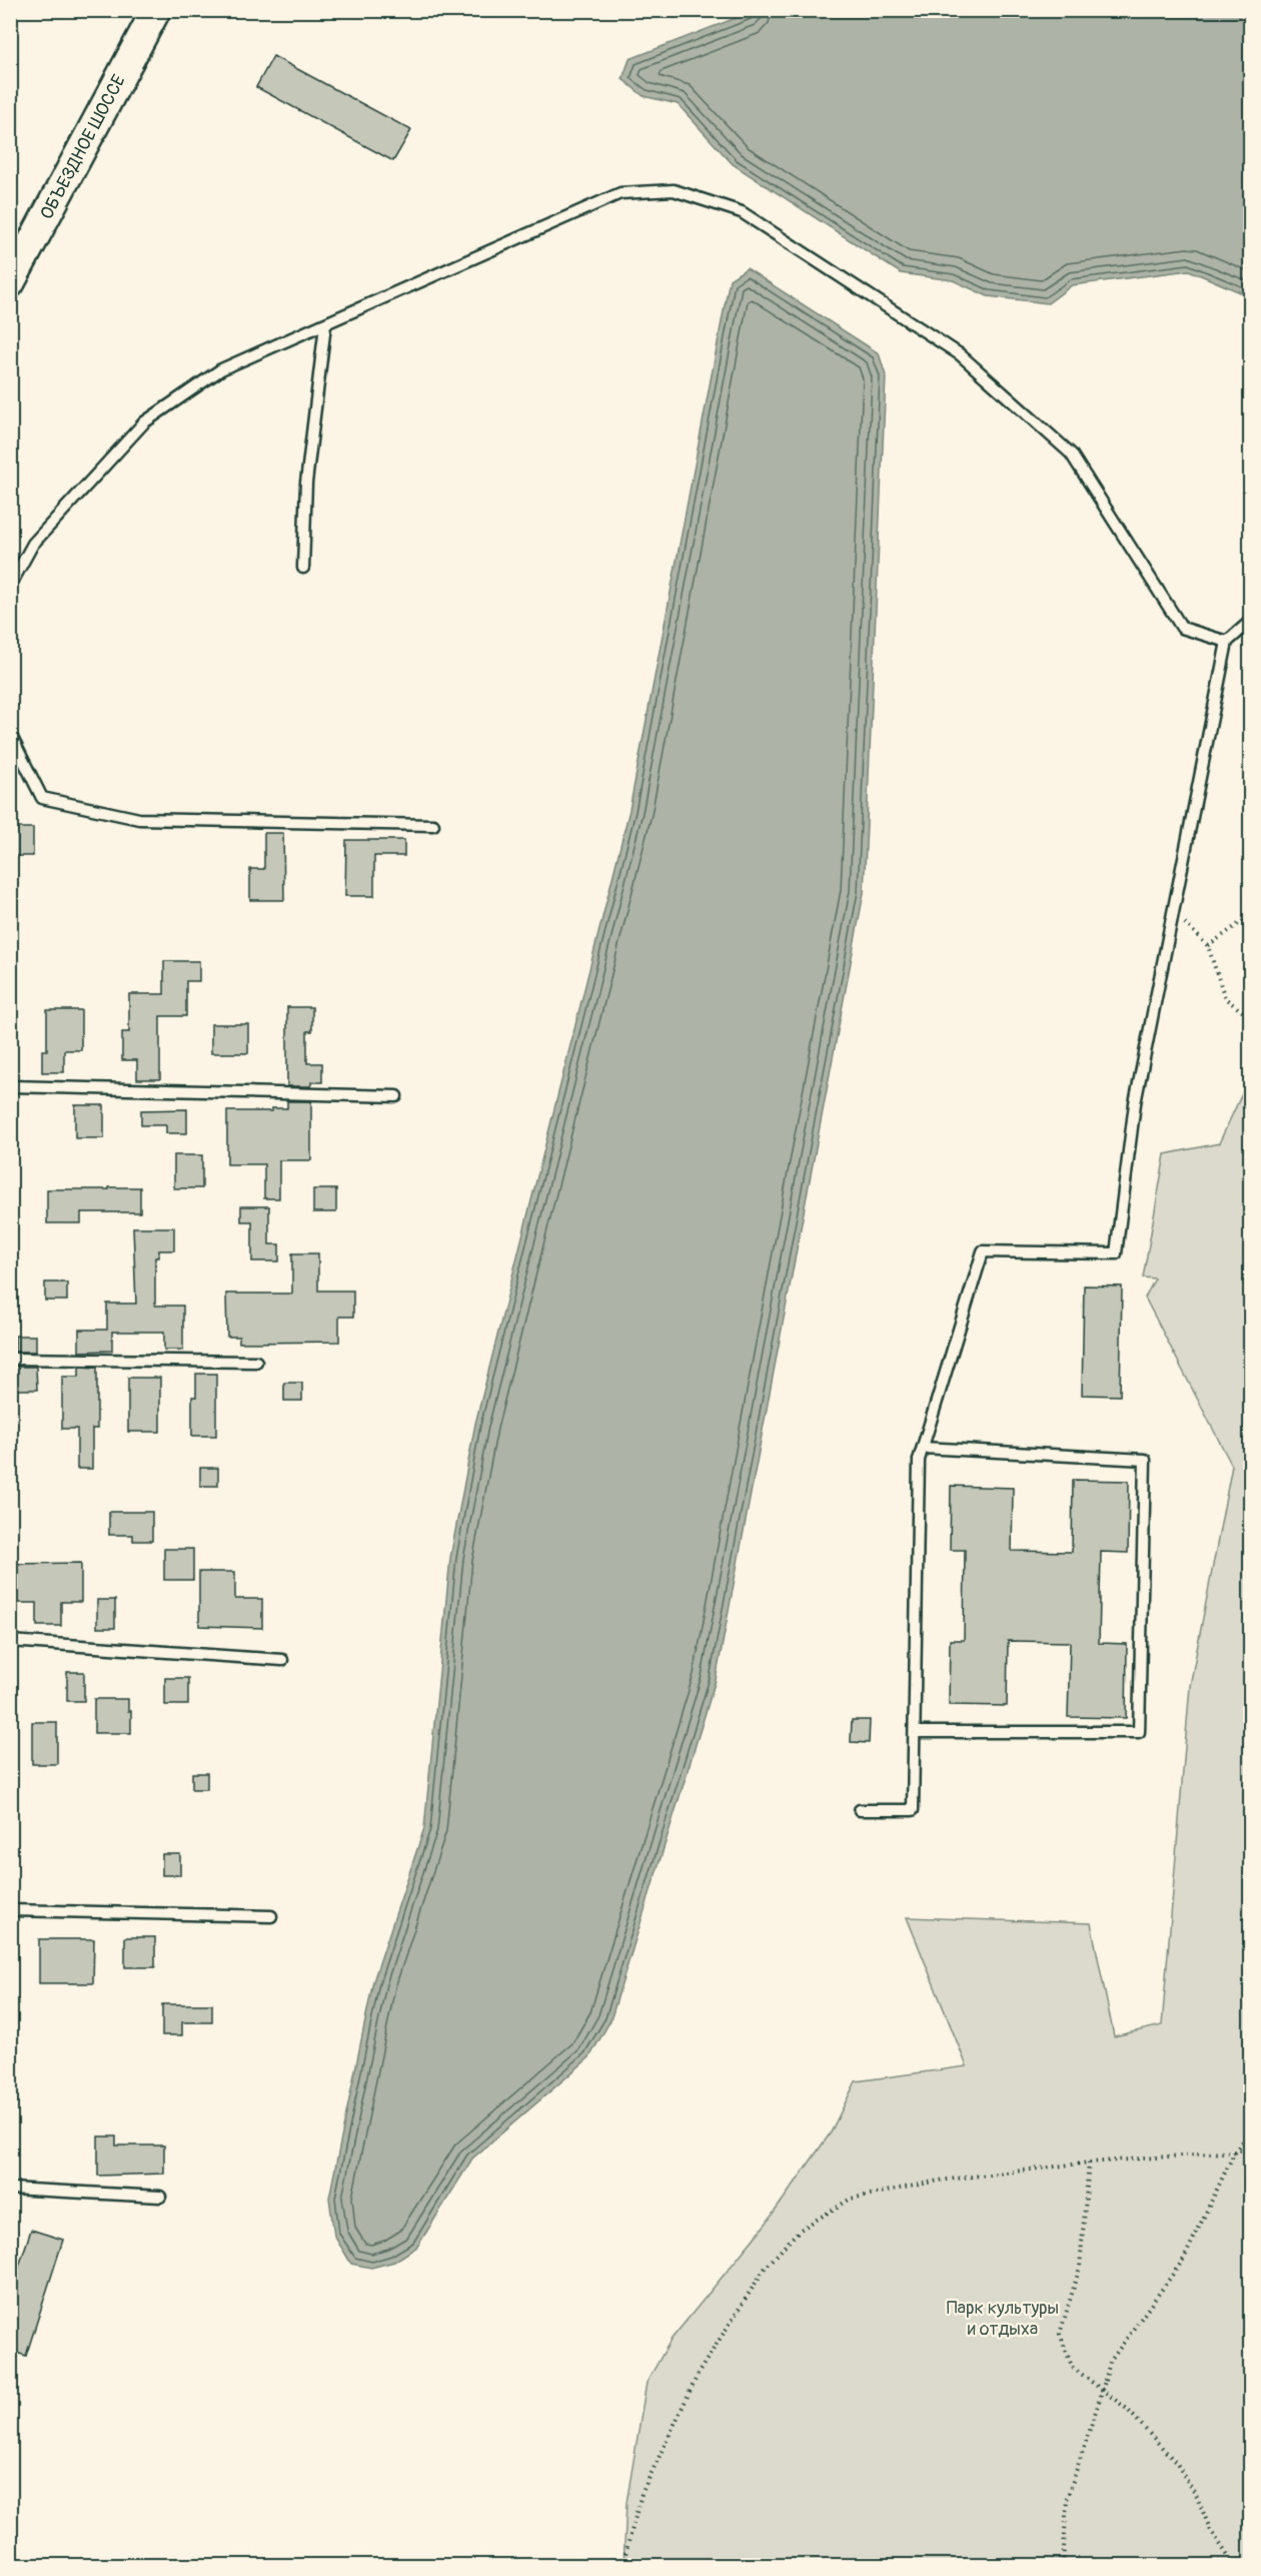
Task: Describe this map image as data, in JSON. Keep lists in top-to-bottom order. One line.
{"streets":{"main road":["ОБЪЕЗДНОЕ ШОССЕ"]},"parks":["Парк культуры и отдыха"]}
